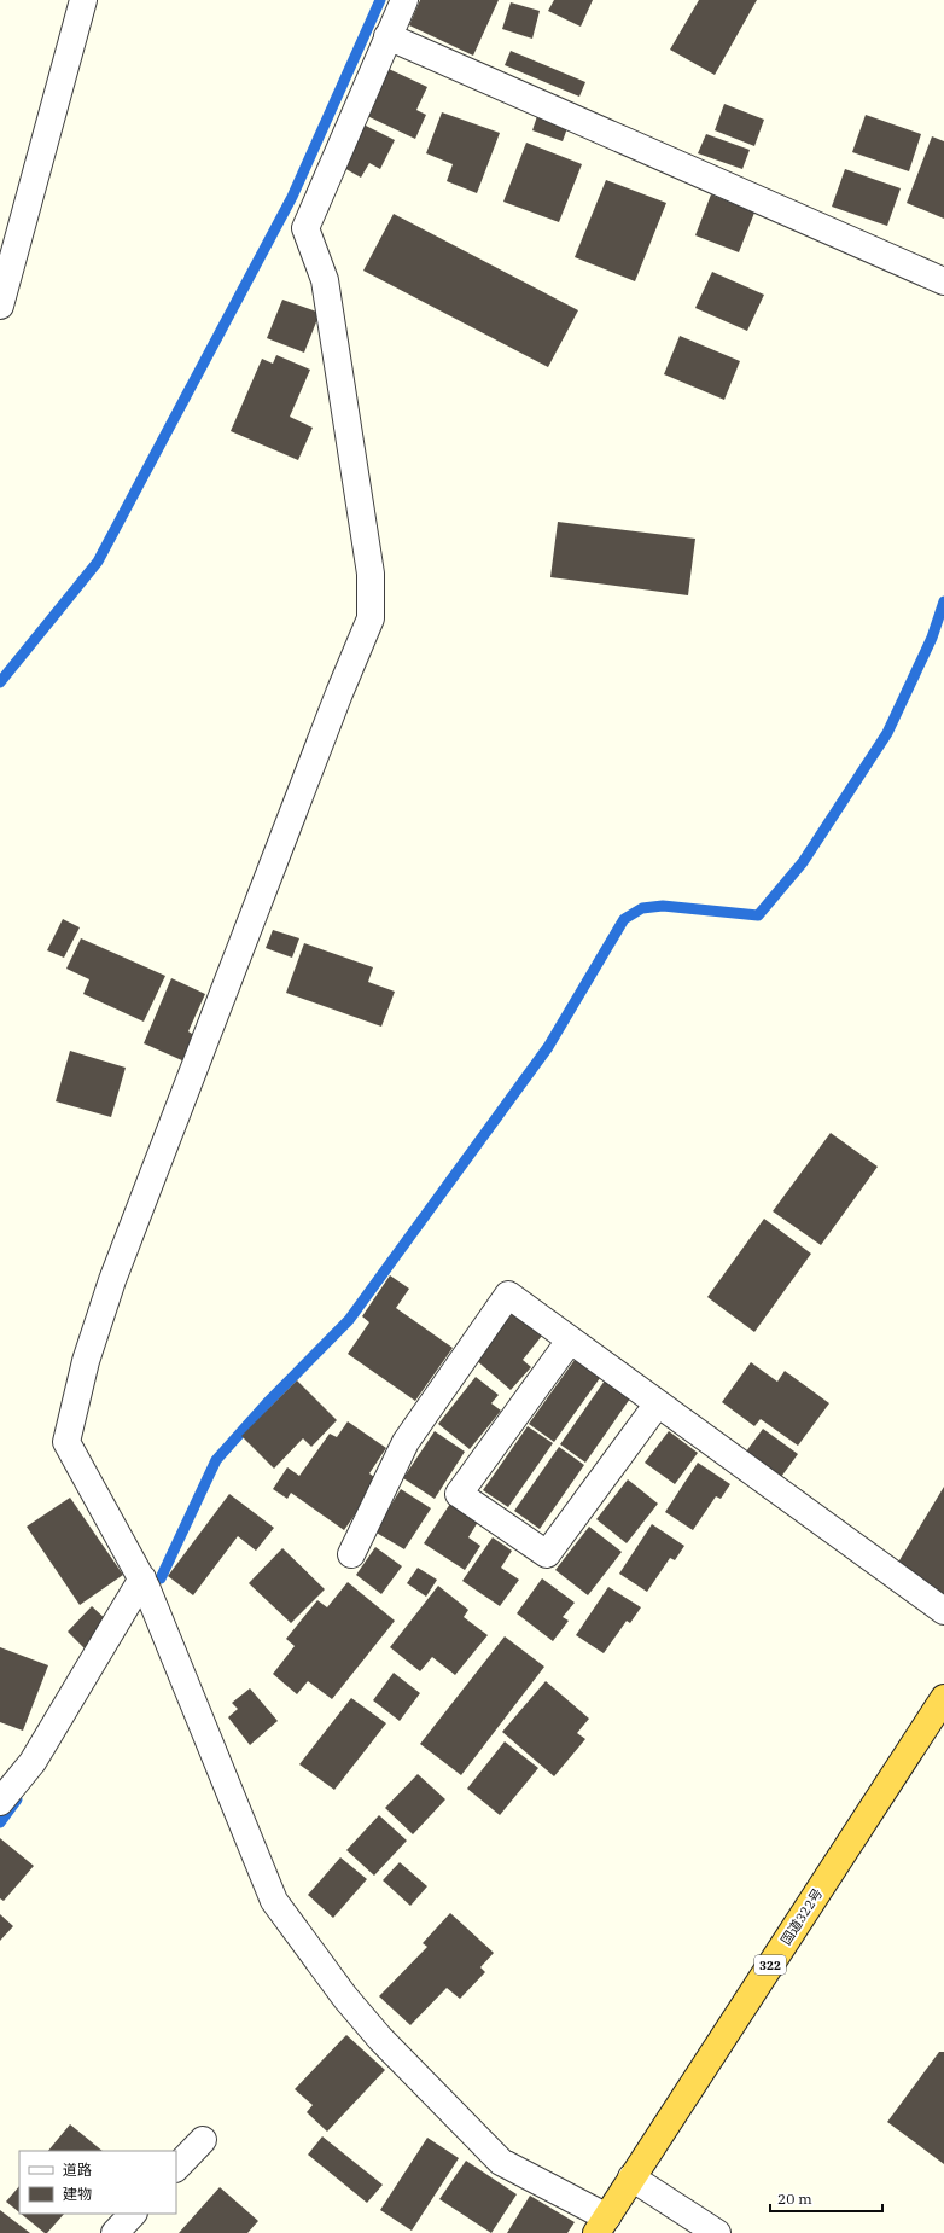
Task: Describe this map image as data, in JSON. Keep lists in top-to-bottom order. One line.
{"streets":{"highway":["国道322号","322"]},"legend":["道路","建物"],"scale_bar":"20 m"}
